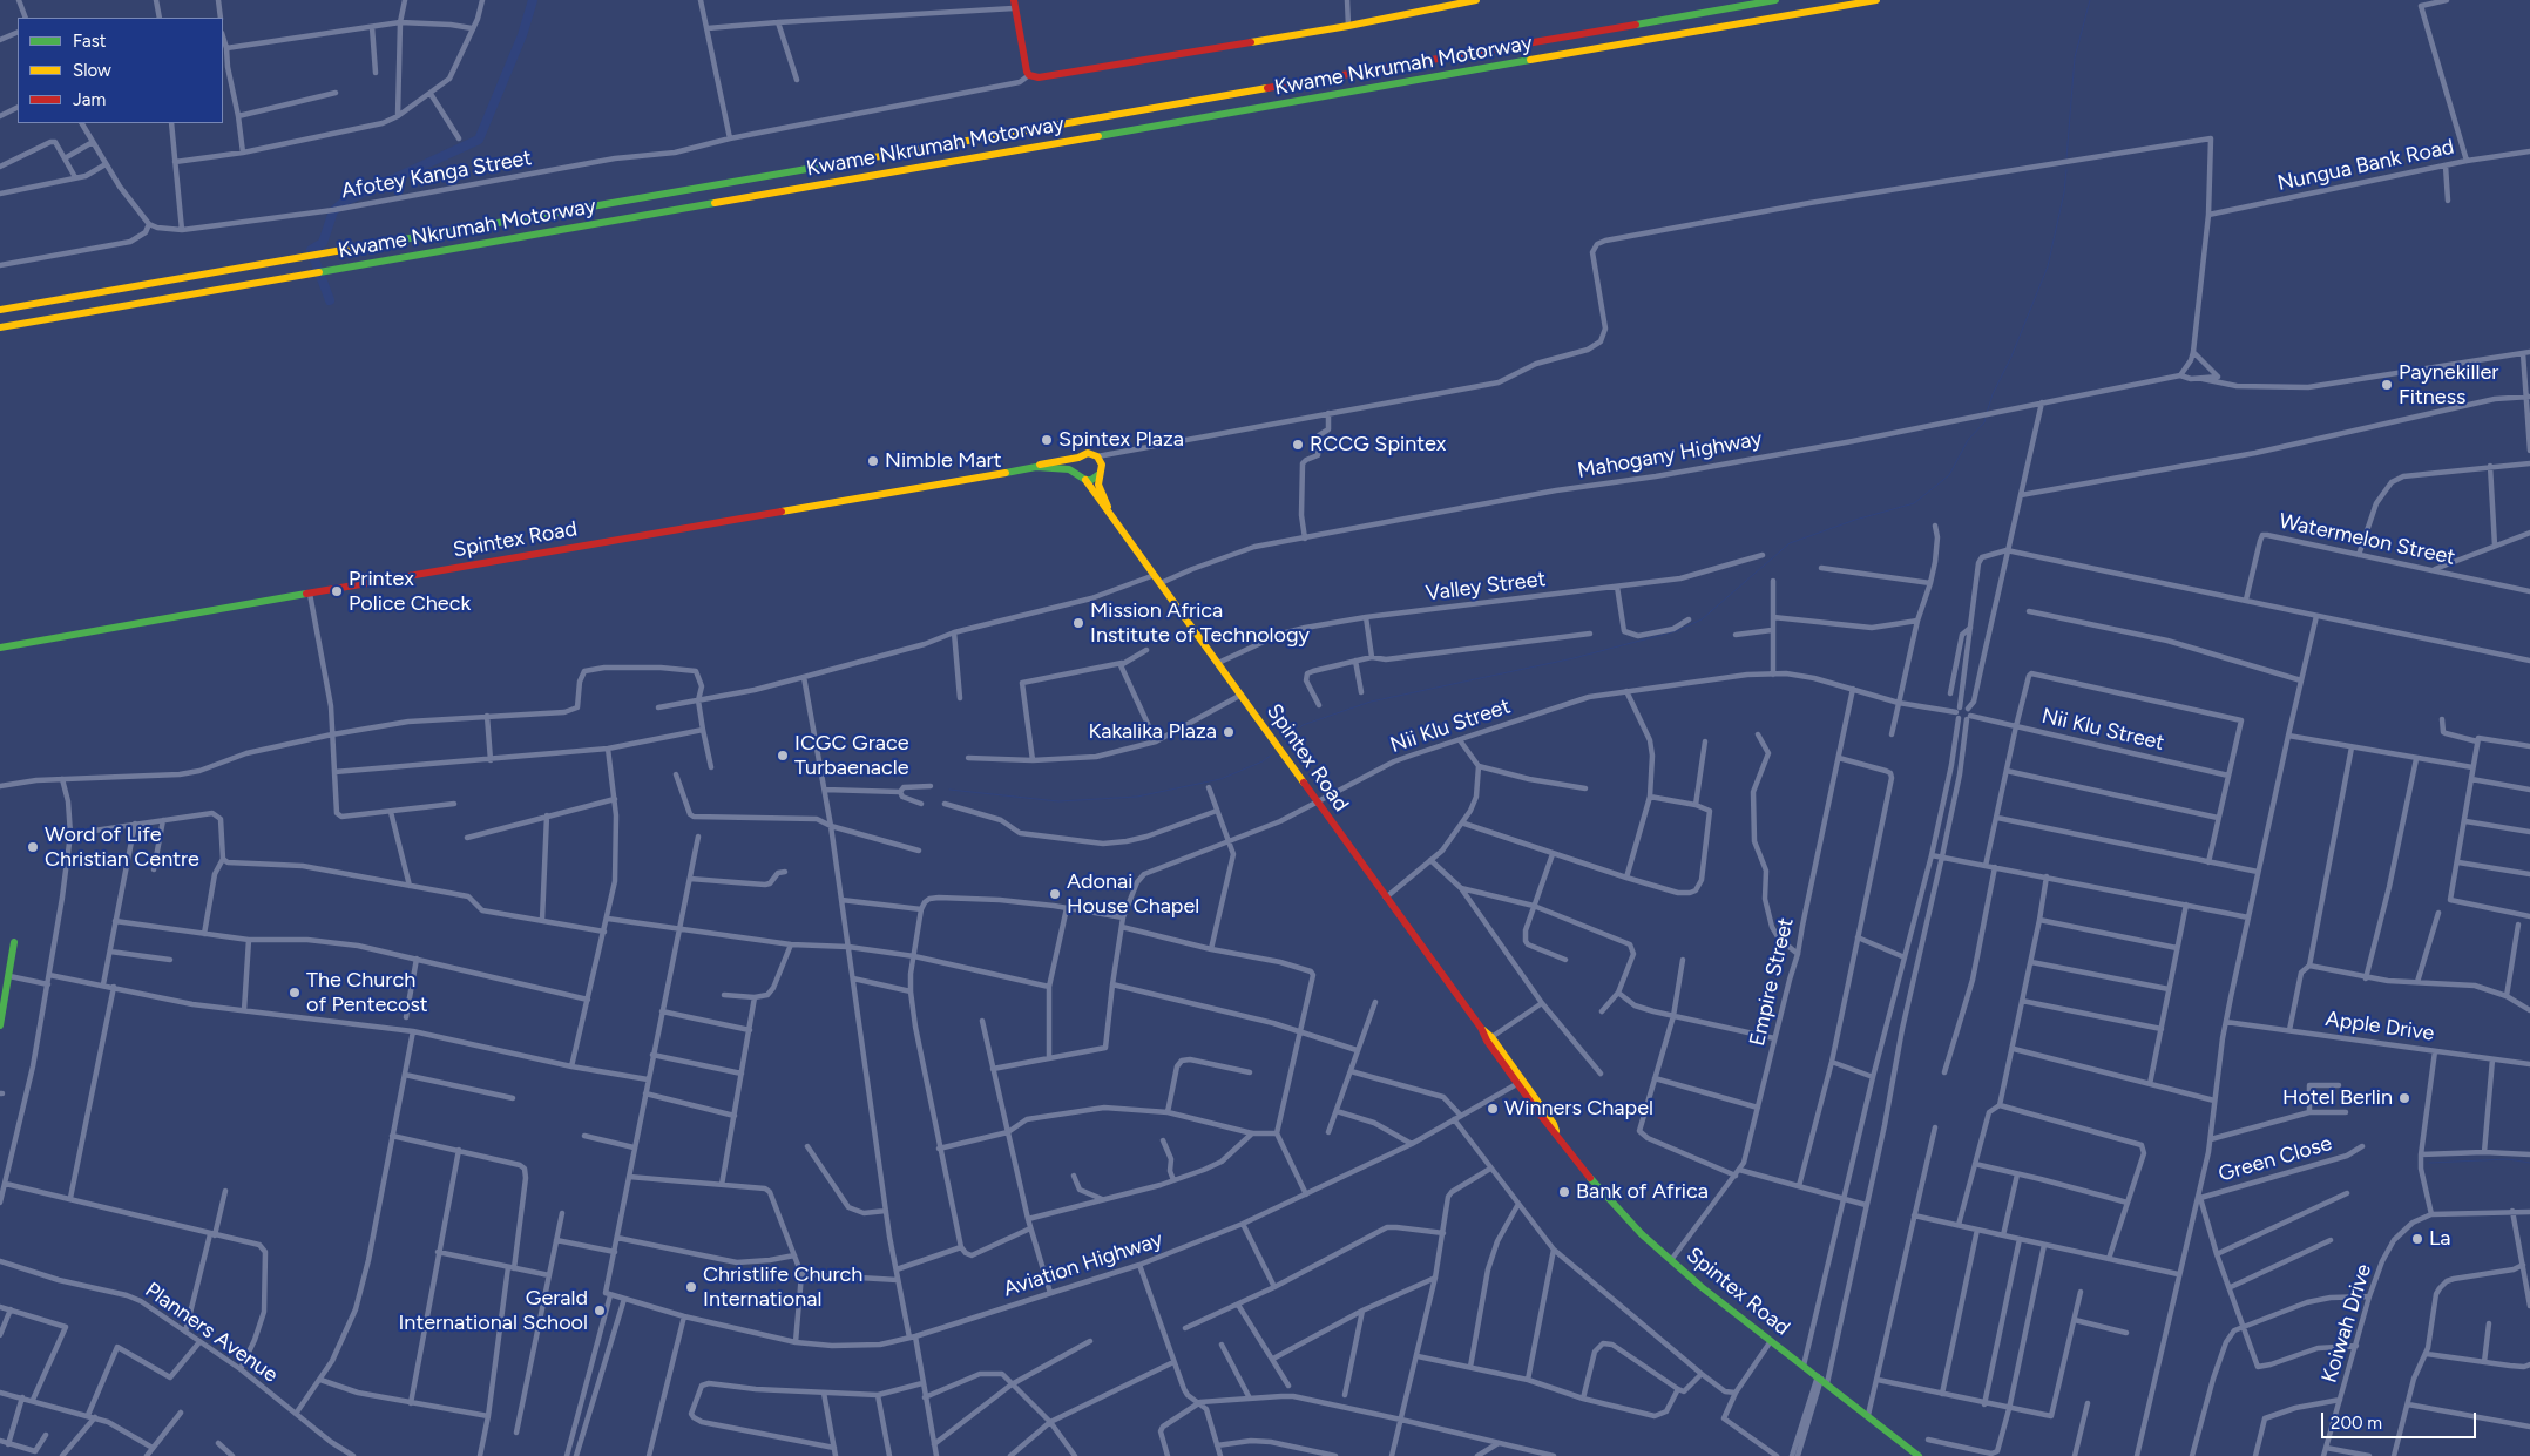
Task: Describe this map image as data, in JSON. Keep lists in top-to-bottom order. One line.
{"streets":{"main road":["Kwame Nkrumah Motorway","Spintex Road"],"street":["Nungua Bank Road","Afotey Kanga Street","Mahogany Highway","Watermelon Street","Valley Street","Nii Klu Street","Empire Street","Apple Drive","Green Close","Aviation Highway","Koiwah Drive","Planners Avenue"]},"crossings":[["Mahogany Highway","Spintex Road"],["Spintex Road","Valley Street"],["Spintex Road","Nii Klu Street"],["Spintex Road","Empire Street"],["Spintex Road","Aviation Highway"],["Nii Klu Street","Empire Street"]],"places":["Paynekiller Fitness","Spintex Plaza","RCCG Spintex","Nimble Mart","Printex Police Check","Mission Africa Institute of Technology","Kakalika Plaza","ICGC Grace Turbaenacle","Word of Life Christian Centre","Adonai House Chapel","The Church of Pentecost","Hotel Berlin","Winners Chapel","Bank of Africa","La","Christlife Church International","Gerald International School"],"legend":["Fast","Slow","Jam"],"scale_bar":"200 m"}
